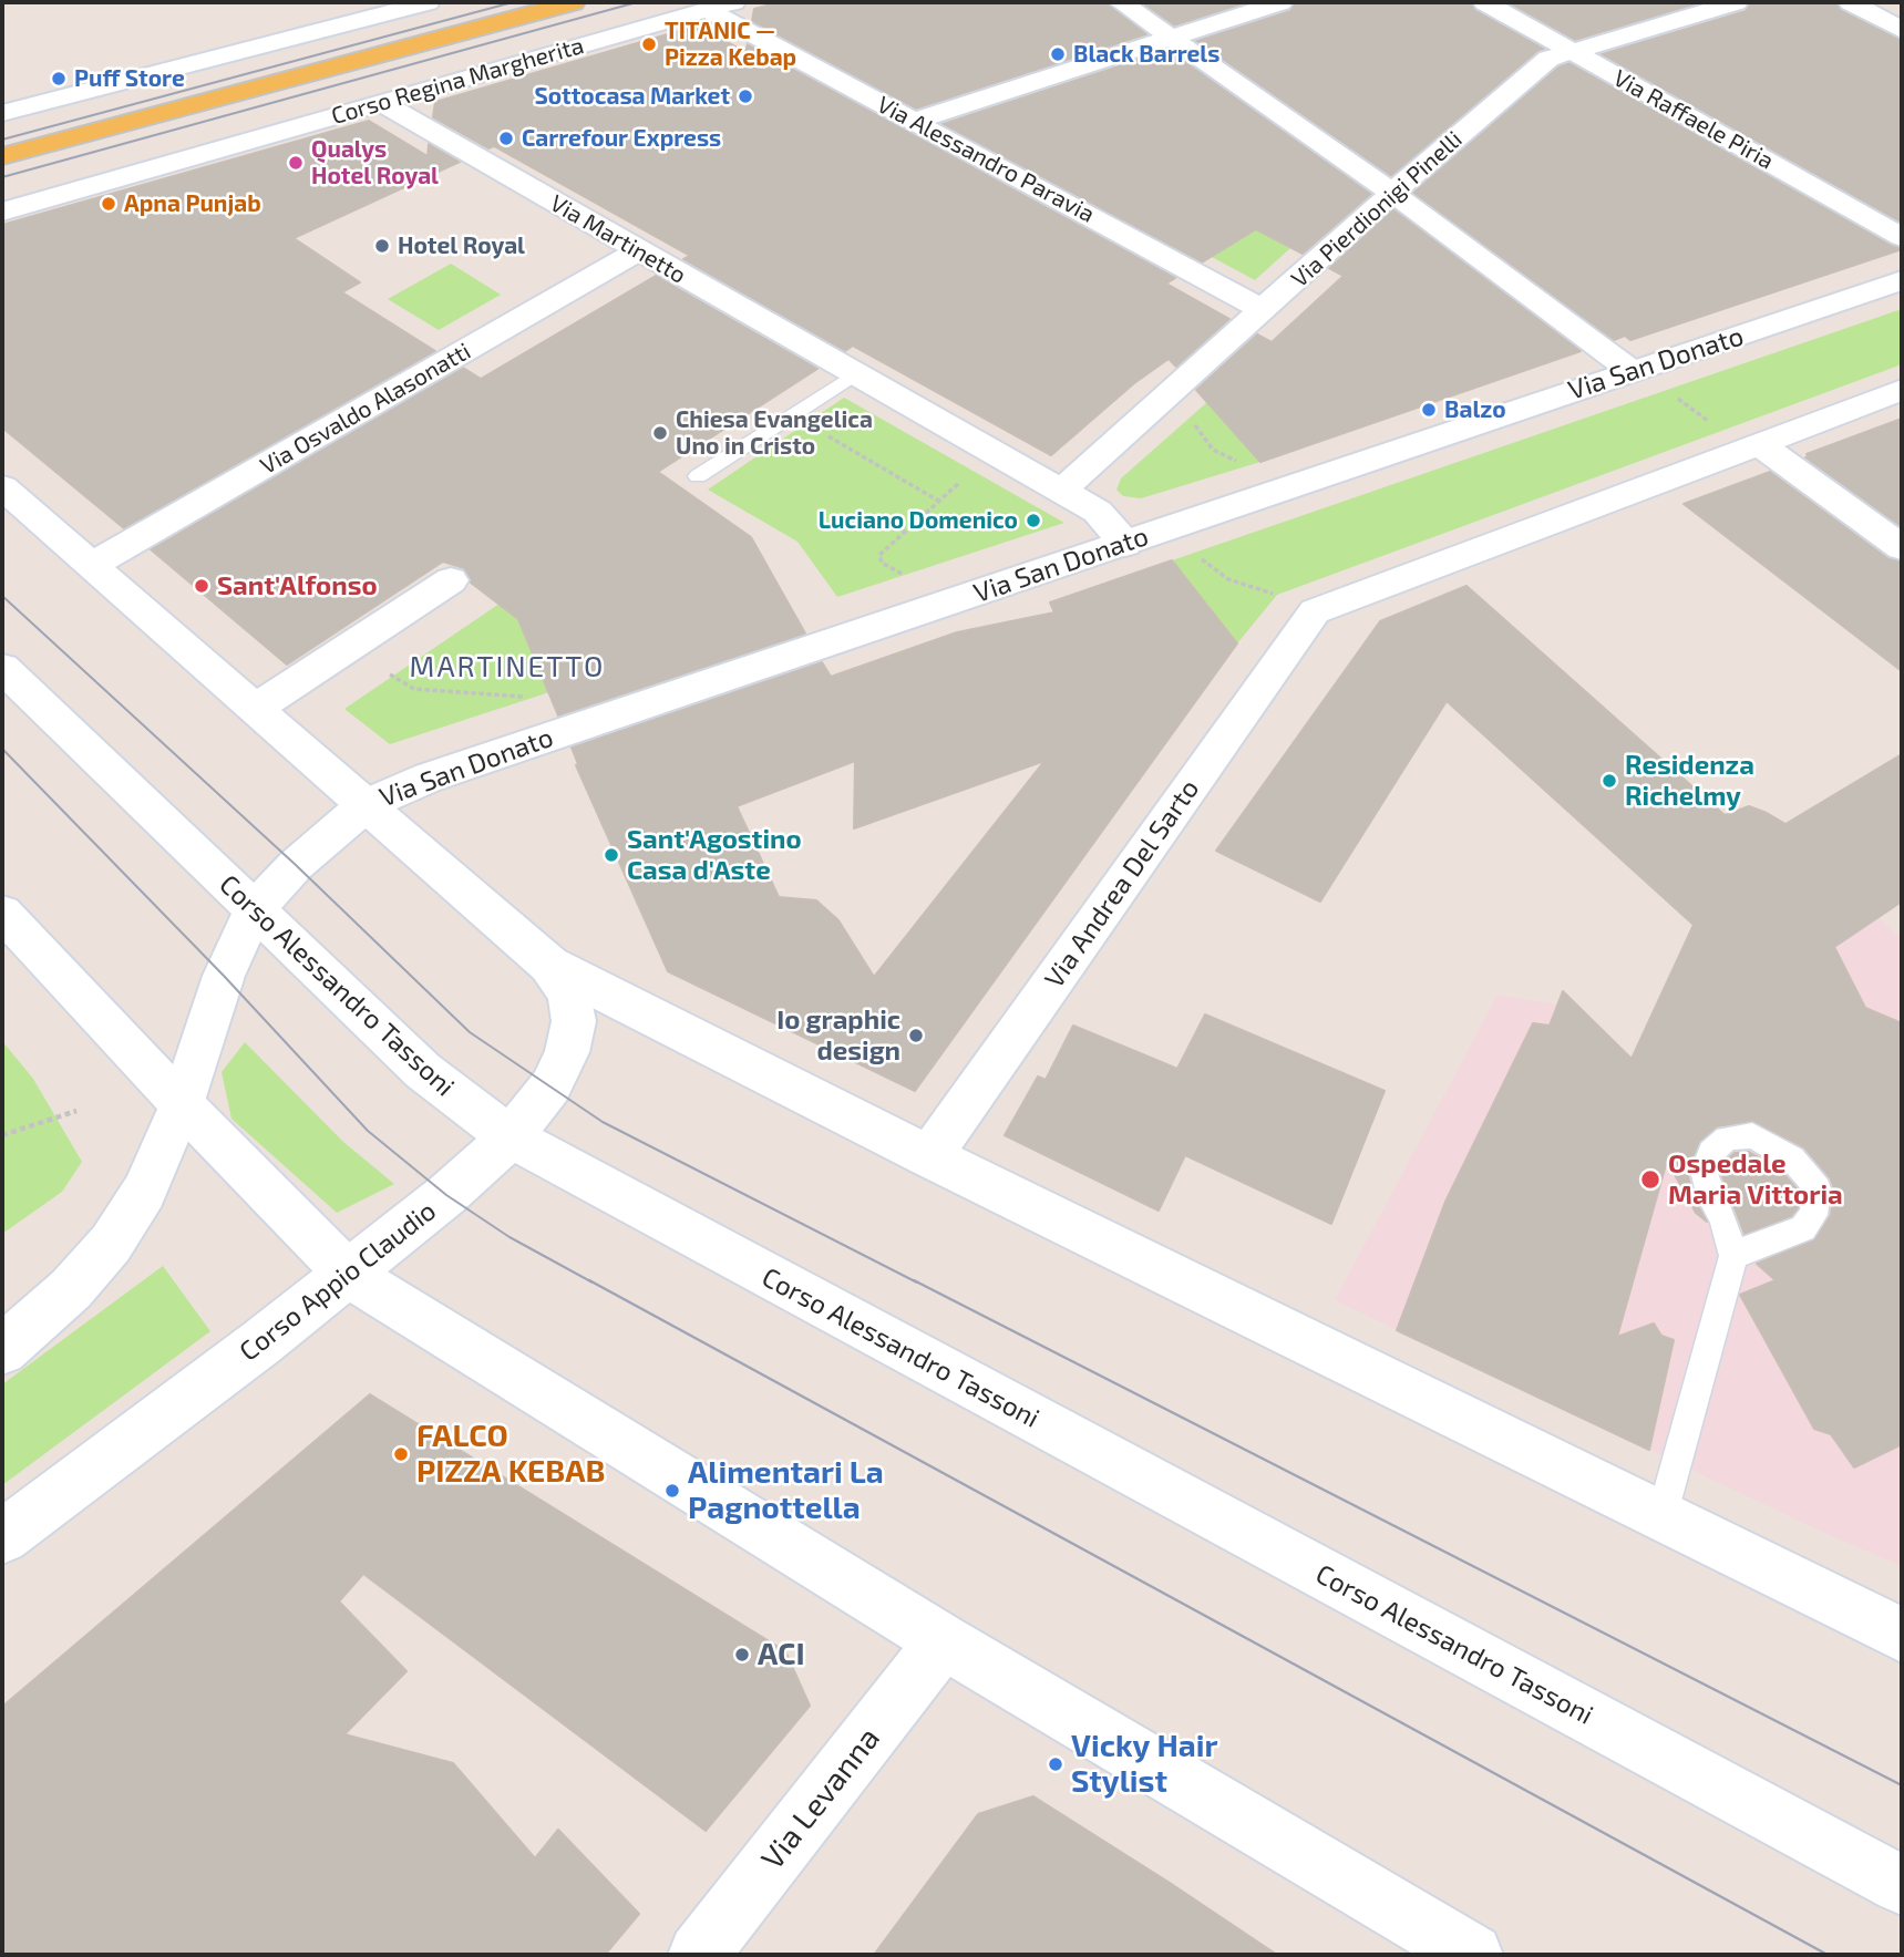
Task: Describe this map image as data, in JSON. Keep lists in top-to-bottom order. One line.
{"streets":{"main road":["Corso Regina Margherita"],"street":["Via Raffaele Piria","Via Alessandro Paravia","Via Pierdionigi Pinelli","Via Martinetto","Via San Donato","Via Osvaldo Alasonatti","Via Andrea Del Sarto","Corso Alessandro Tassoni","Corso Appio Claudio","Via Levanna"]},"crossings":[["Corso Regina Margherita","Via Alessandro Paravia"],["Corso Regina Margherita","Via Martinetto"],["Via Raffaele Piria","Via Pierdionigi Pinelli"],["Via Alessandro Paravia","Via Pierdionigi Pinelli"],["Via Pierdionigi Pinelli","Via Martinetto"],["Via Martinetto","Via San Donato"],["Via Martinetto","Via Osvaldo Alasonatti"],["Via San Donato","Corso Alessandro Tassoni"],["Corso Alessandro Tassoni","Corso Appio Claudio"]],"districts":["MARTINETTO"],"places":["TITANIC — Pizza Kebap","Black Barrels","Puff Store","Sottocasa Market","Carrefour Express","Qualys Hotel Royal","Apna Punjab","Hotel Royal","Balzo","Chiesa Evangelica Uno in Cristo","Luciano Domenico","Sant'Alfonso","Residenza Richelmy","Sant'Agostino Casa d'Aste","Io graphic design","Ospedale Maria Vittoria","FALCO PIZZA KEBAB","Alimentari La Pagnottella","ACI","Vicky Hair Stylist"]}
